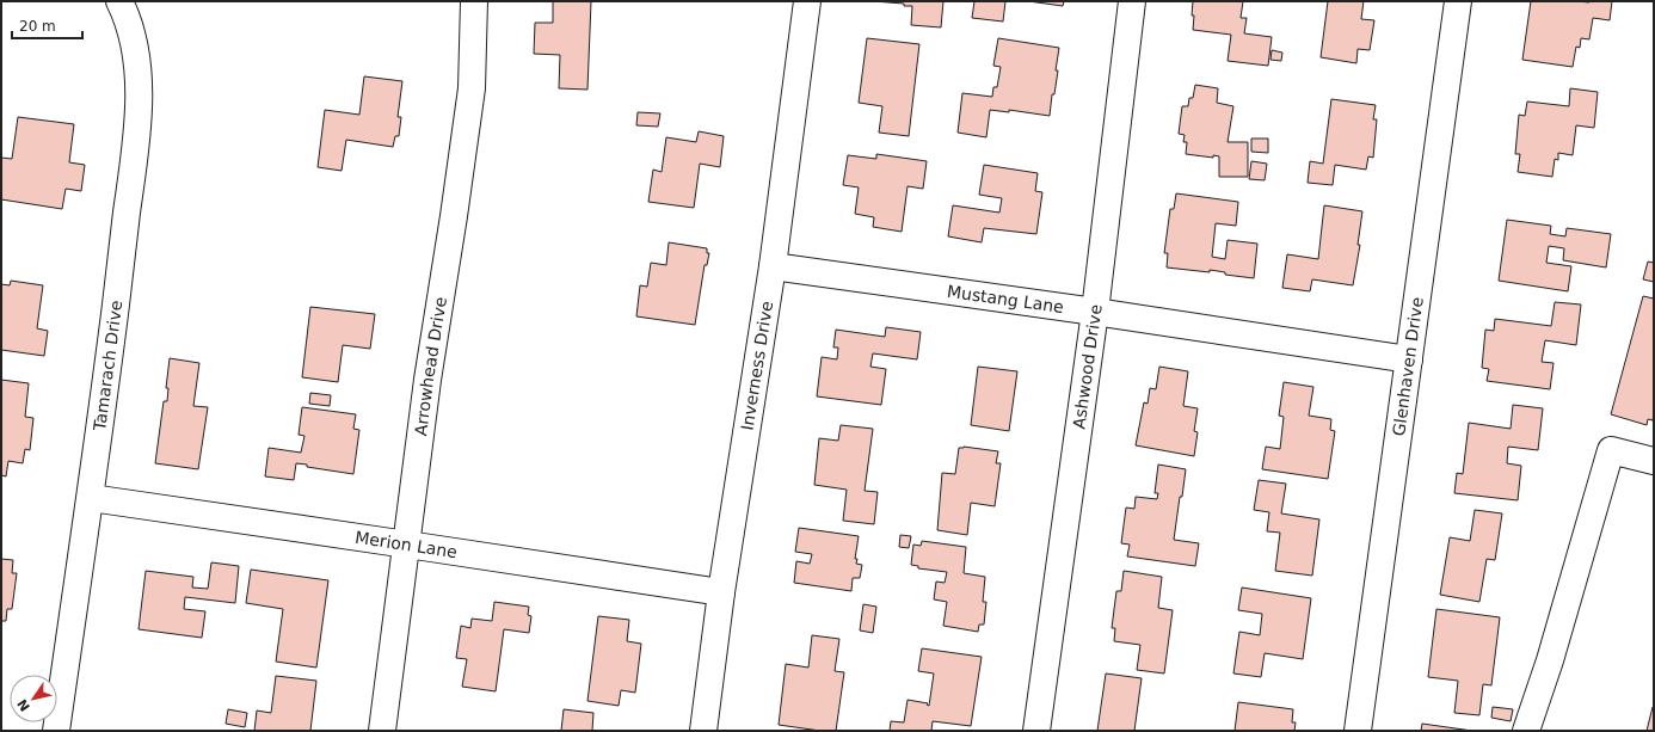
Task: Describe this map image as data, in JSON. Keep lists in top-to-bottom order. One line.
{"streets":{"street":["Mustang Lane","Tamarach Drive","Arrowhead Drive","Inverness Drive","Ashwood Drive","Glenhaven Drive","Merion Lane"]},"crossings":[["Mustang Lane","Inverness Drive"],["Mustang Lane","Ashwood Drive"],["Mustang Lane","Glenhaven Drive"],["Tamarach Drive","Merion Lane"],["Arrowhead Drive","Merion Lane"],["Inverness Drive","Merion Lane"]],"scale_bar":"20 m","north":"bottom left"}
